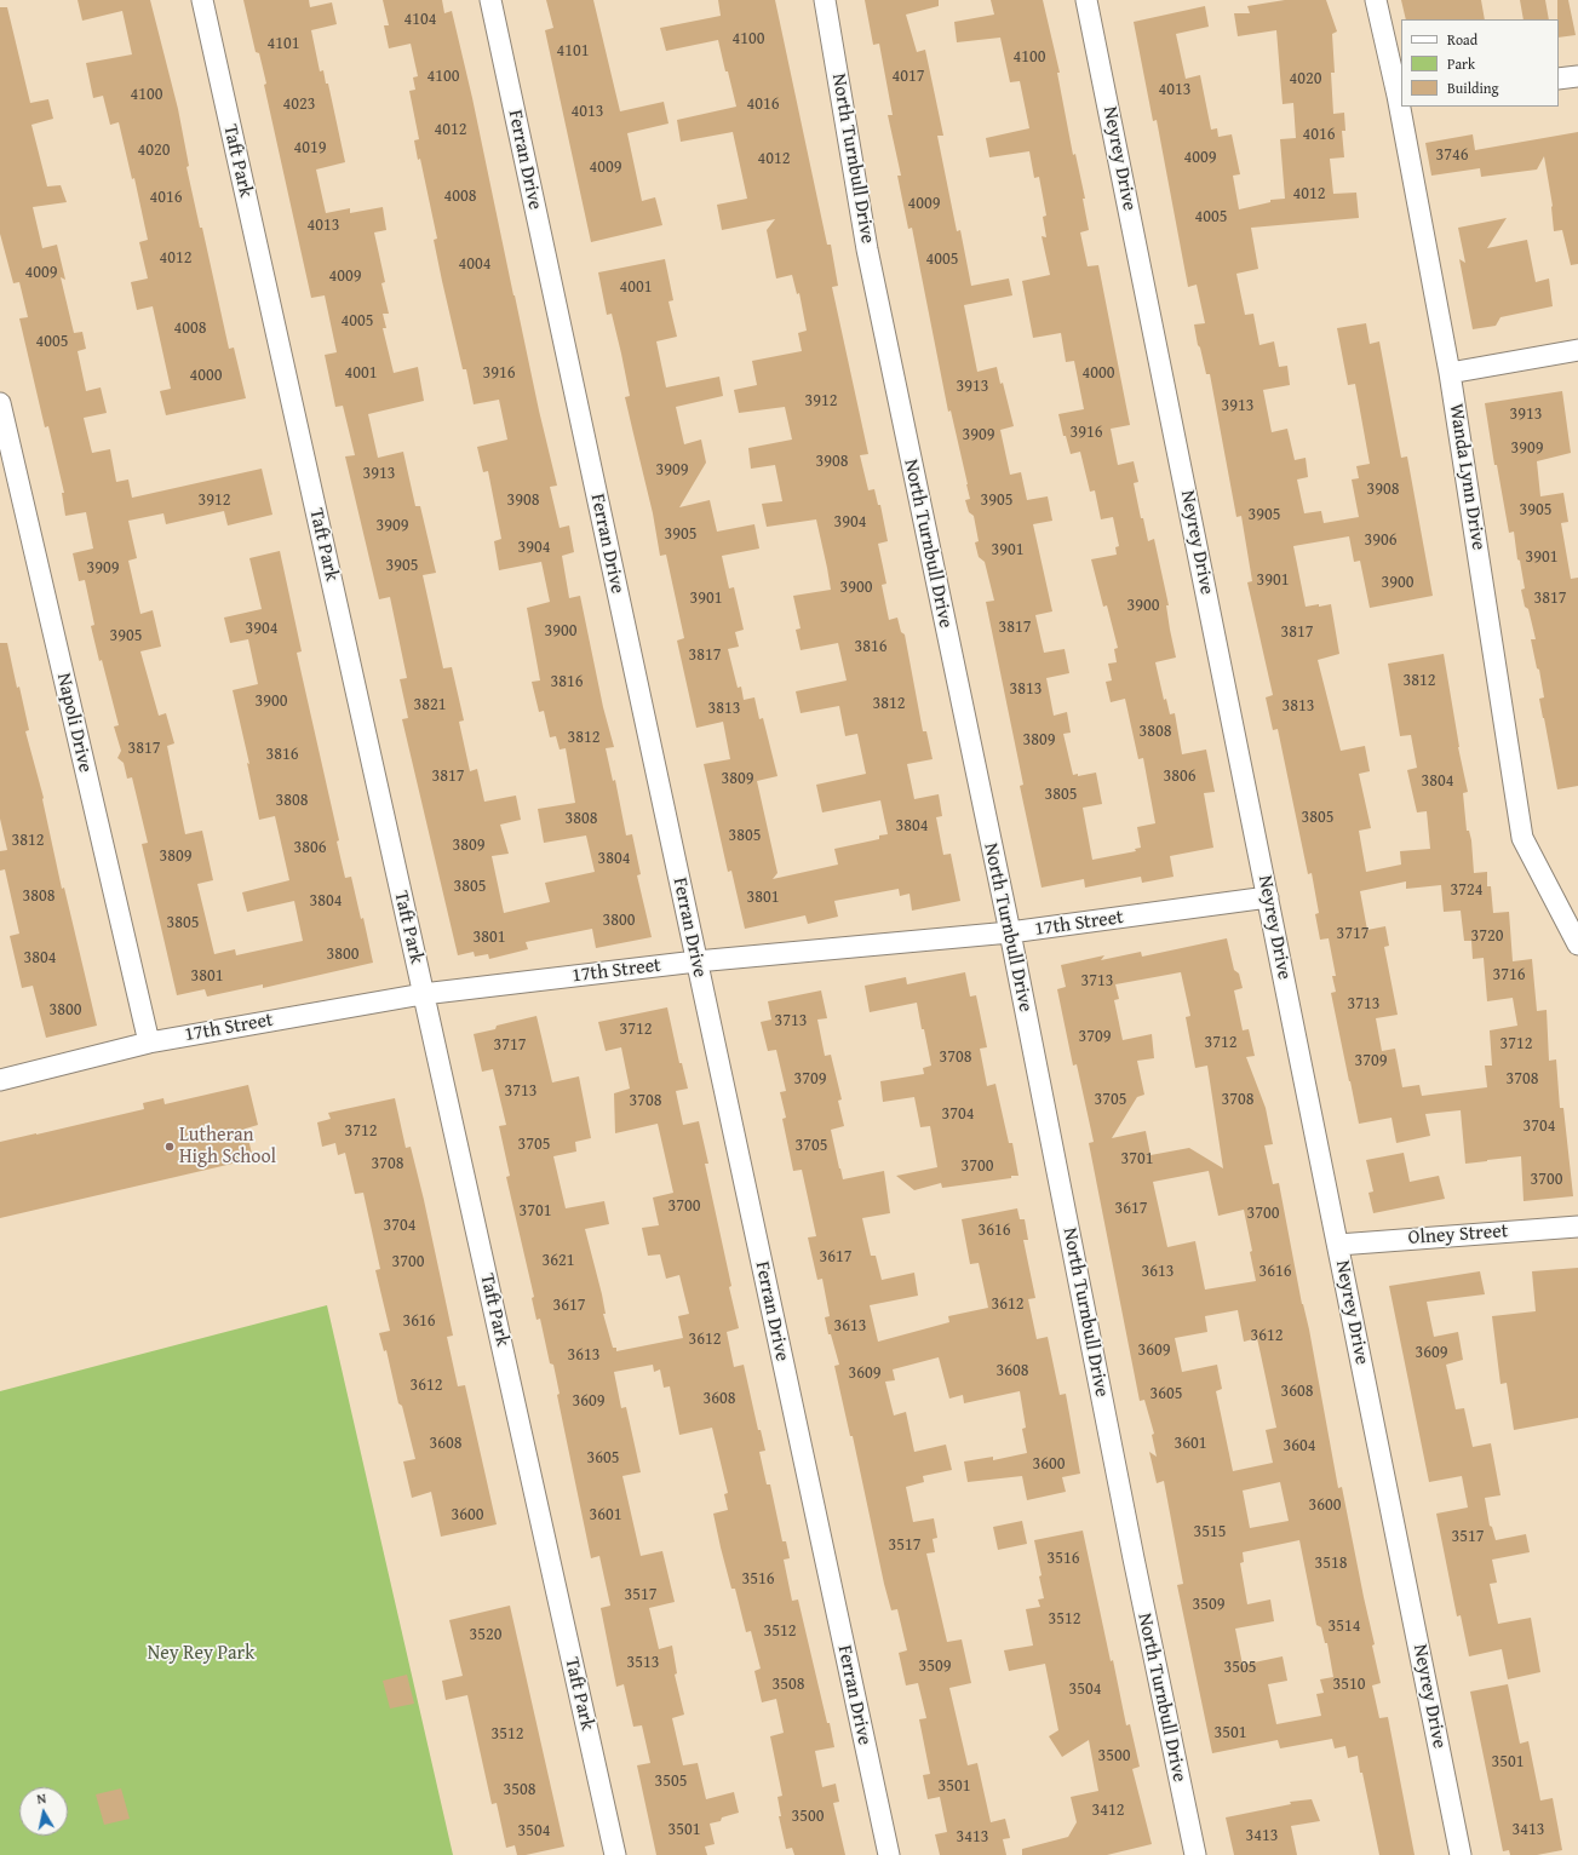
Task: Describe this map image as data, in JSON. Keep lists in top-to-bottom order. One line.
{"streets":{"street":["North Turnbull Drive","Neyrey Drive","Ferran Drive","Taft Park","Wanda Lynn Drive","Napoli Drive","17th Street","Olney Street"]},"crossings":[["North Turnbull Drive","17th Street"],["Neyrey Drive","17th Street"],["Neyrey Drive","Olney Street"],["Ferran Drive","17th Street"],["Taft Park","17th Street"],["Napoli Drive","17th Street"]],"parks":["Ney Rey Park"],"places":["Lutheran High School"],"house_numbers":["4104","4100","4101","4101","4100","4100","4017","4020","4013","4100","4023","4016","4013","4012","4016","4019","4020","3746","4009","4012","4009","4012","4008","4016","4009","4005","4013","4012","4005","4004","4009","4009","4001","4005","4008","4005","4001","3916","4000","4000","3913","3912","3913","3913","3916","3909","3909","3908","3909","3913","3908","3912","3908","3905","3905","3905","3904","3909","3905","3906","3904","3901","3901","3905","3909","3901","3900","3900","3901","3817","3900","3817","3904","3900","3817","3905","3816","3817","3812","3816","3813","3900","3812","3821","3813","3813","3808","3812","3809","3817","3816","3817","3806","3809","3804","3805","3808","3805","3808","3804","3805","3812","3809","3806","3809","3804","3805","3724","3808","3801","3804","3800","3805","3717","3720","3801","3800","3804","3716","3801","3713","3713","3800","3713","3712","3709","3712","3712","3717","3708","3709","3709","3708","3713","3705","3708","3708","3704","3704","3712","3705","3705","3701","3708","3700","3700","3700","3617","3701","3700","3704","3616","3617","3621","3700","3613","3616","3612","3617","3616","3613","3612","3612","3609","3609","3613","3608","3609","3612","3608","3605","3608","3609","3608","3601","3604","3605","3600","3600","3600","3601","3515","3517","3517","3516","3518","3516","3517","3509","3512","3514","3512","3520","3513","3509","3505","3508","3510","3504","3501","3512","3500","3501","3505","3501","3508","3412","3500","3501","3413","3504","3413","3413"],"legend":["Road","Park","Building"],"north":"top"}
